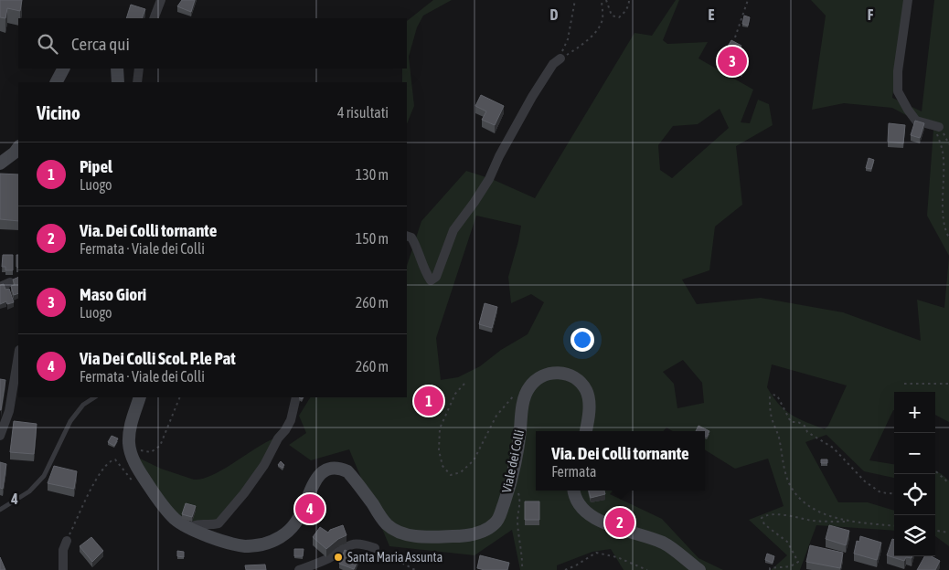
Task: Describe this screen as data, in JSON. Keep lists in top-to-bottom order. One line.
{"streets":{"main road":["Viale dei Colli"]},"places":["Santa Maria Assunta"],"page":{"search":"Cerca qui","pins":["3","1","4","2"],"heading":["Vicino","4 risultati"],"list":[{"mark":"1","name":"Pipel","note":"Luogo","value":"130 m"},{"mark":"2","name":"Via. Dei Colli tornante","note":"Fermata · Viale dei Colli","value":"150 m"},{"mark":"3","name":"Maso Giori","note":"Luogo","value":"260 m"},{"mark":"4","name":"Via Dei Colli Scol. P.le Pat","note":"Fermata · Viale dei Colli","value":"260 m"}],"map_buttons":["+","−"],"popup":["Via. Dei Colli tornante","Fermata"]},"grid":{"columns":["D","E","F"],"rows":["4"]}}
